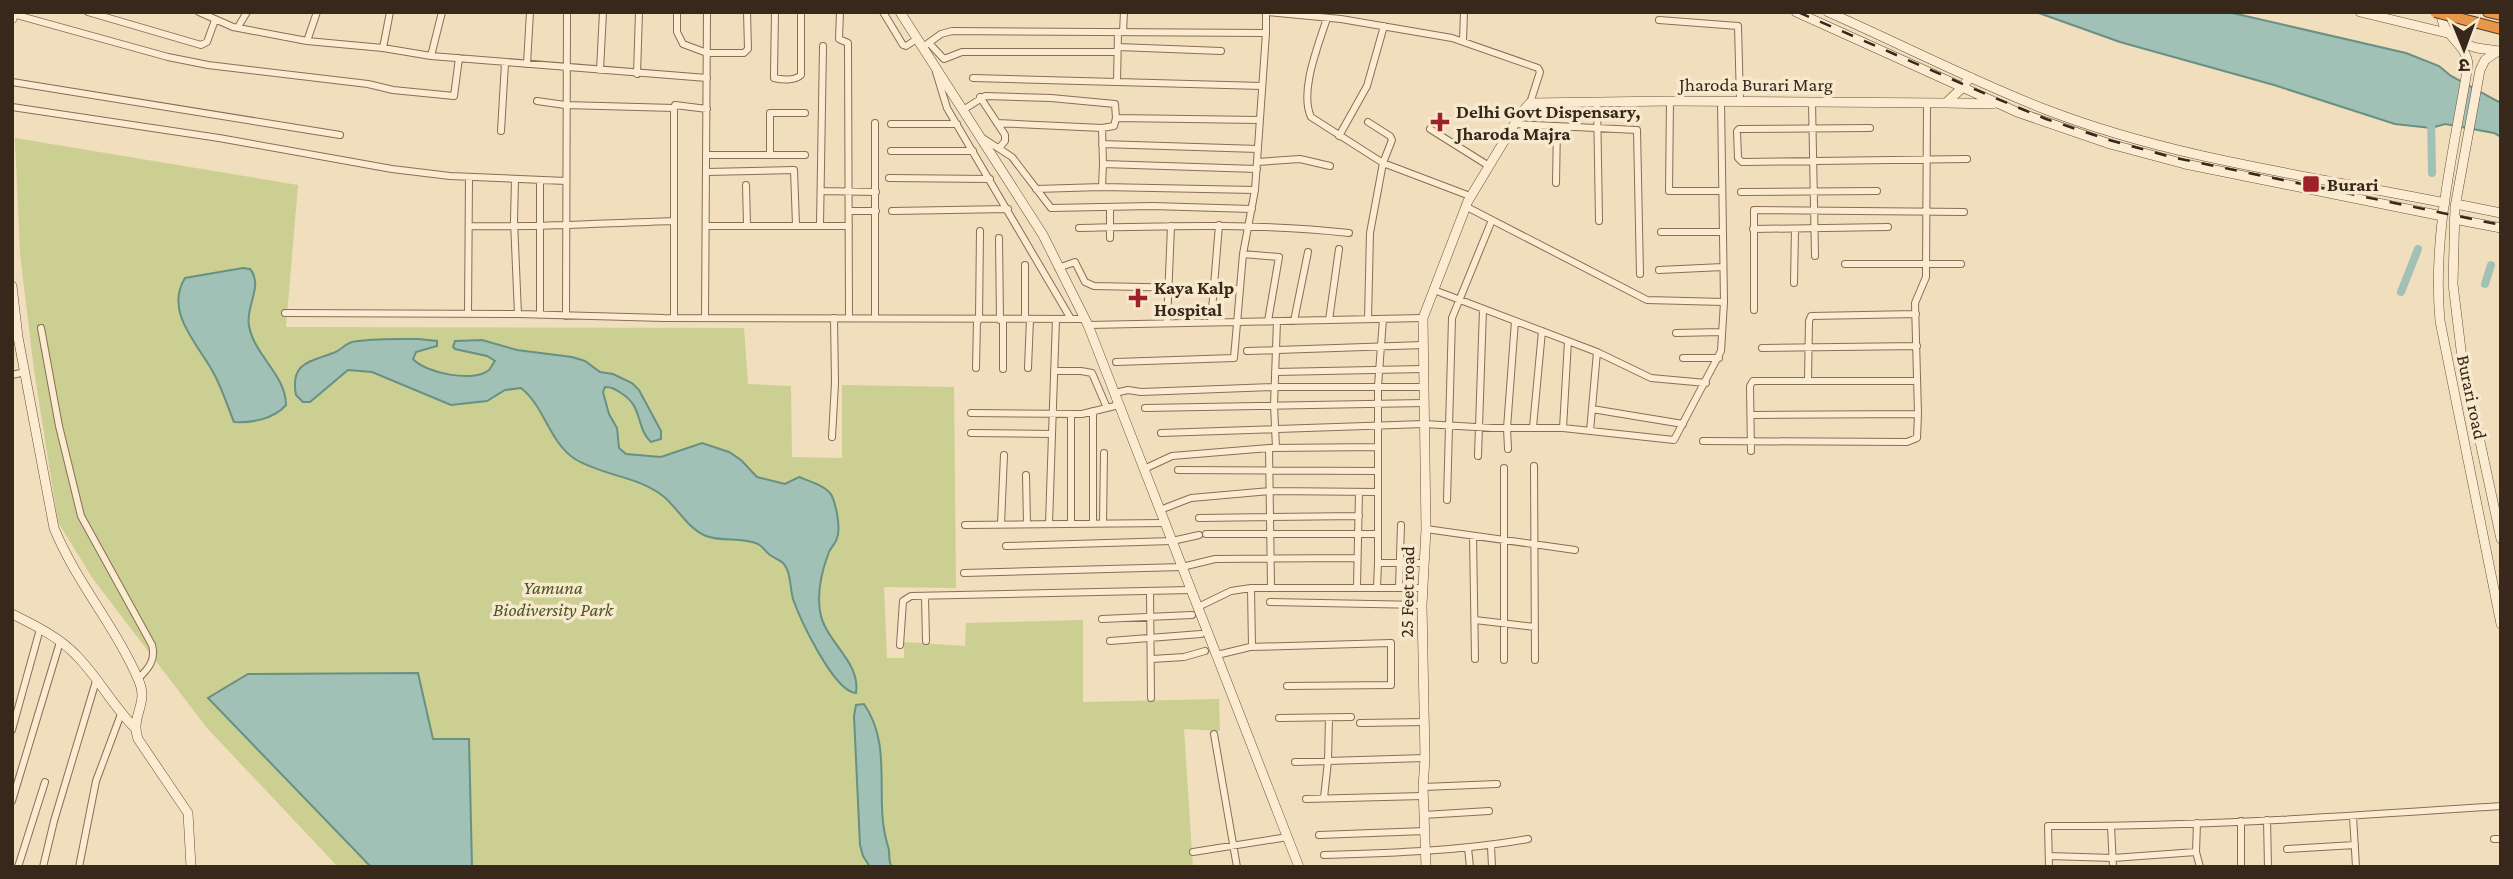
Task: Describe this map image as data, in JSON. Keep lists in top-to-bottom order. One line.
{"streets":{"street":["Jharoda Burari Marg","Burari road","25 Feet road"]},"parks":["Yamuna Biodiversity Park"],"places":{"health":["Delhi Govt Dispensary, Jharoda Majra","Kaya Kalp Hospital"],"transit":["Burari"]},"north":"bottom"}
